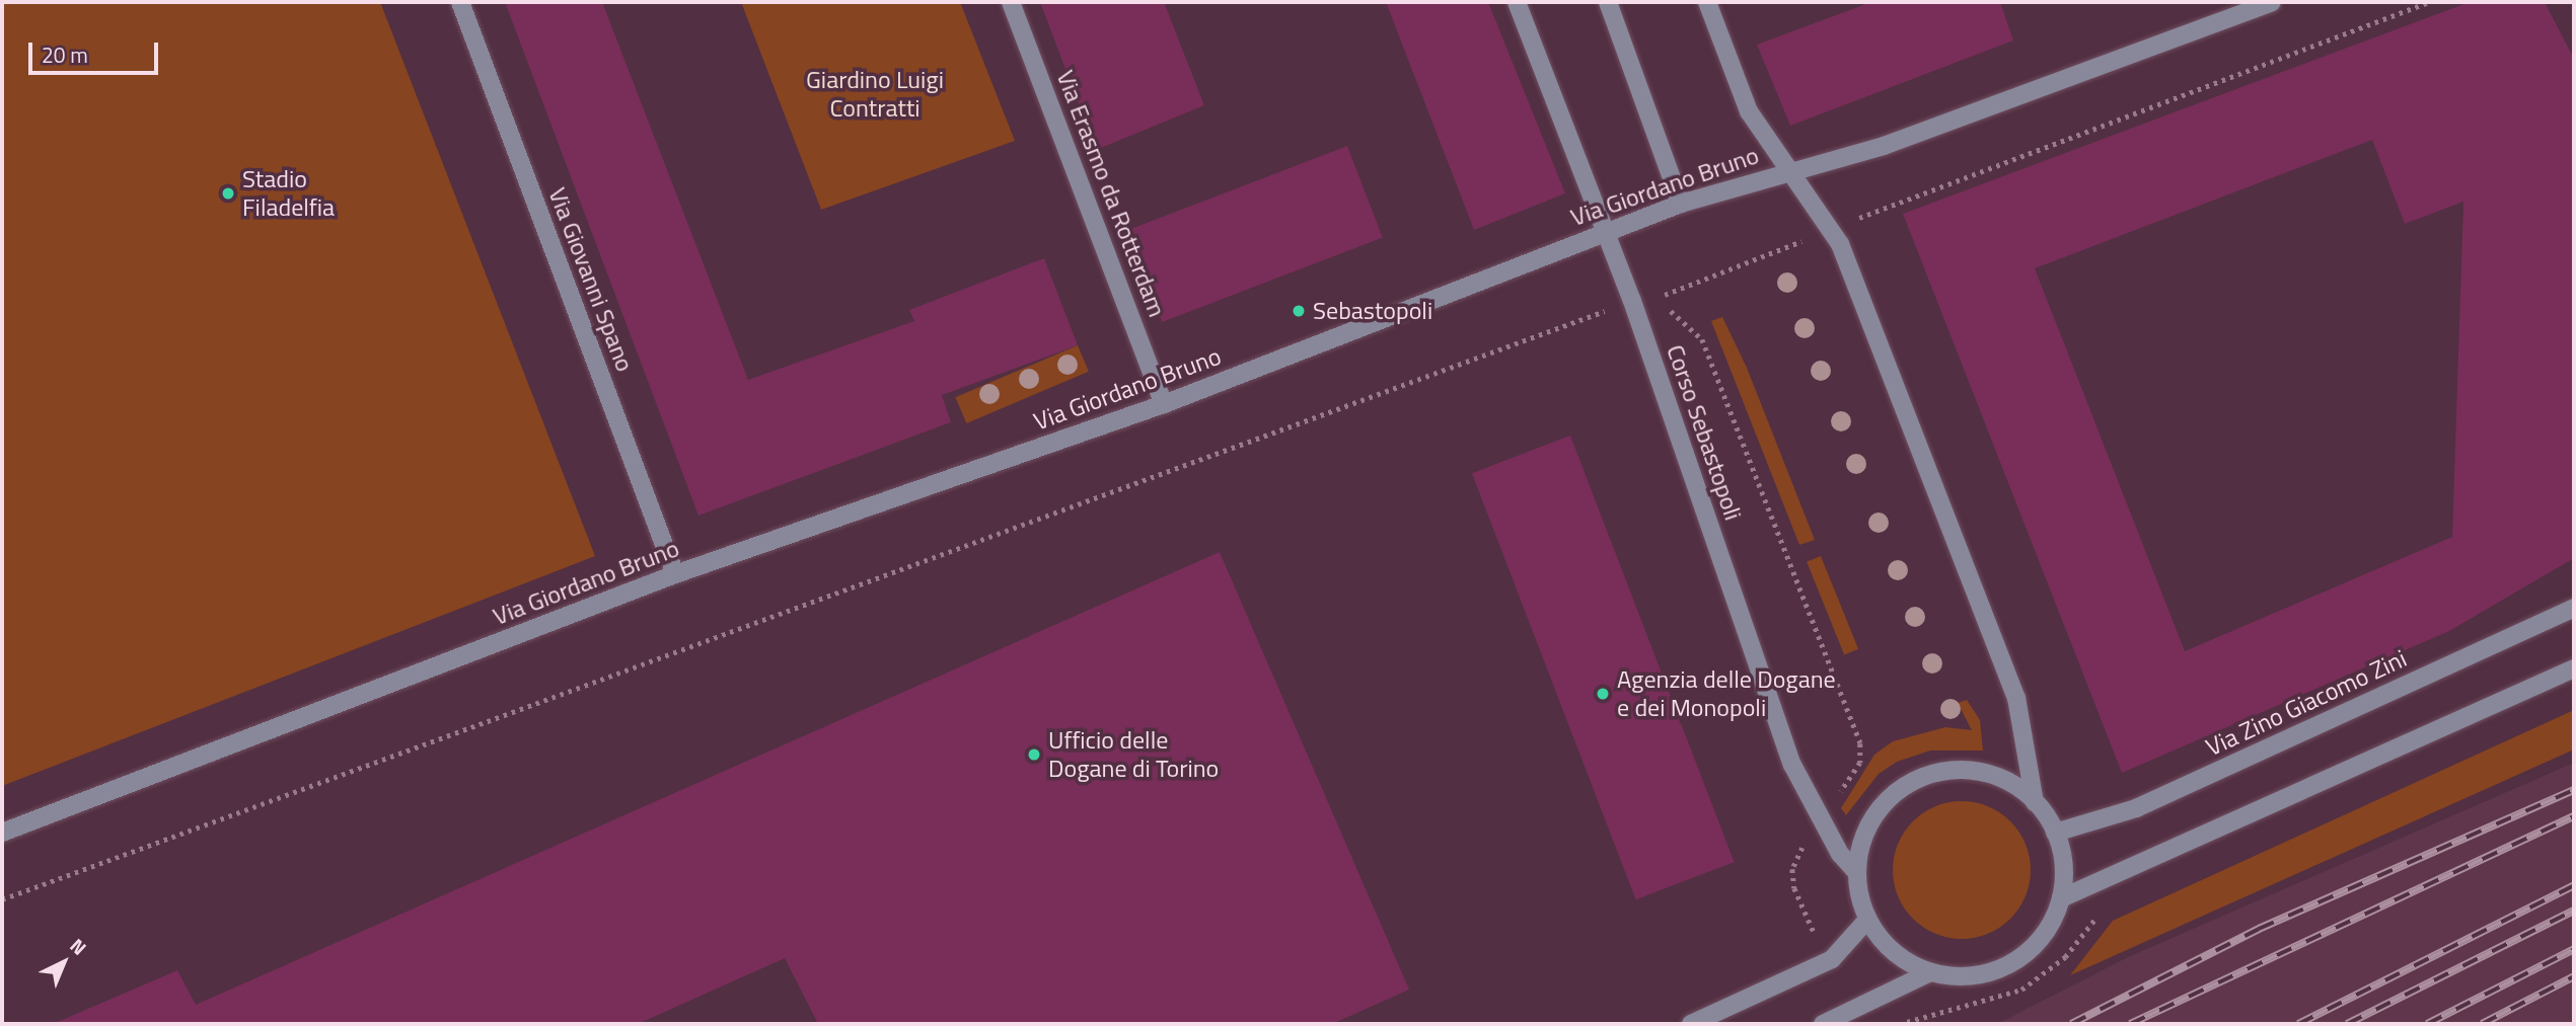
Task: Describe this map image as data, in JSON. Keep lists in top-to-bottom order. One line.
{"streets":{"street":["Via Giordano Bruno","Via Erasmo da Rotterdam","Via Giovanni Spano","Corso Sebastopoli","Via Zino Giacomo Zini"]},"crossings":[["Via Giordano Bruno","Via Erasmo da Rotterdam"],["Via Giordano Bruno","Via Giovanni Spano"],["Via Giordano Bruno","Corso Sebastopoli"],["Corso Sebastopoli","Via Zino Giacomo Zini"]],"parks":["Giardino Luigi Contratti"],"places":["Stadio Filadelfia","Sebastopoli","Agenzia delle Dogane e dei Monopoli","Ufficio delle Dogane di Torino"],"scale_bar":"20 m","north":"top right"}
